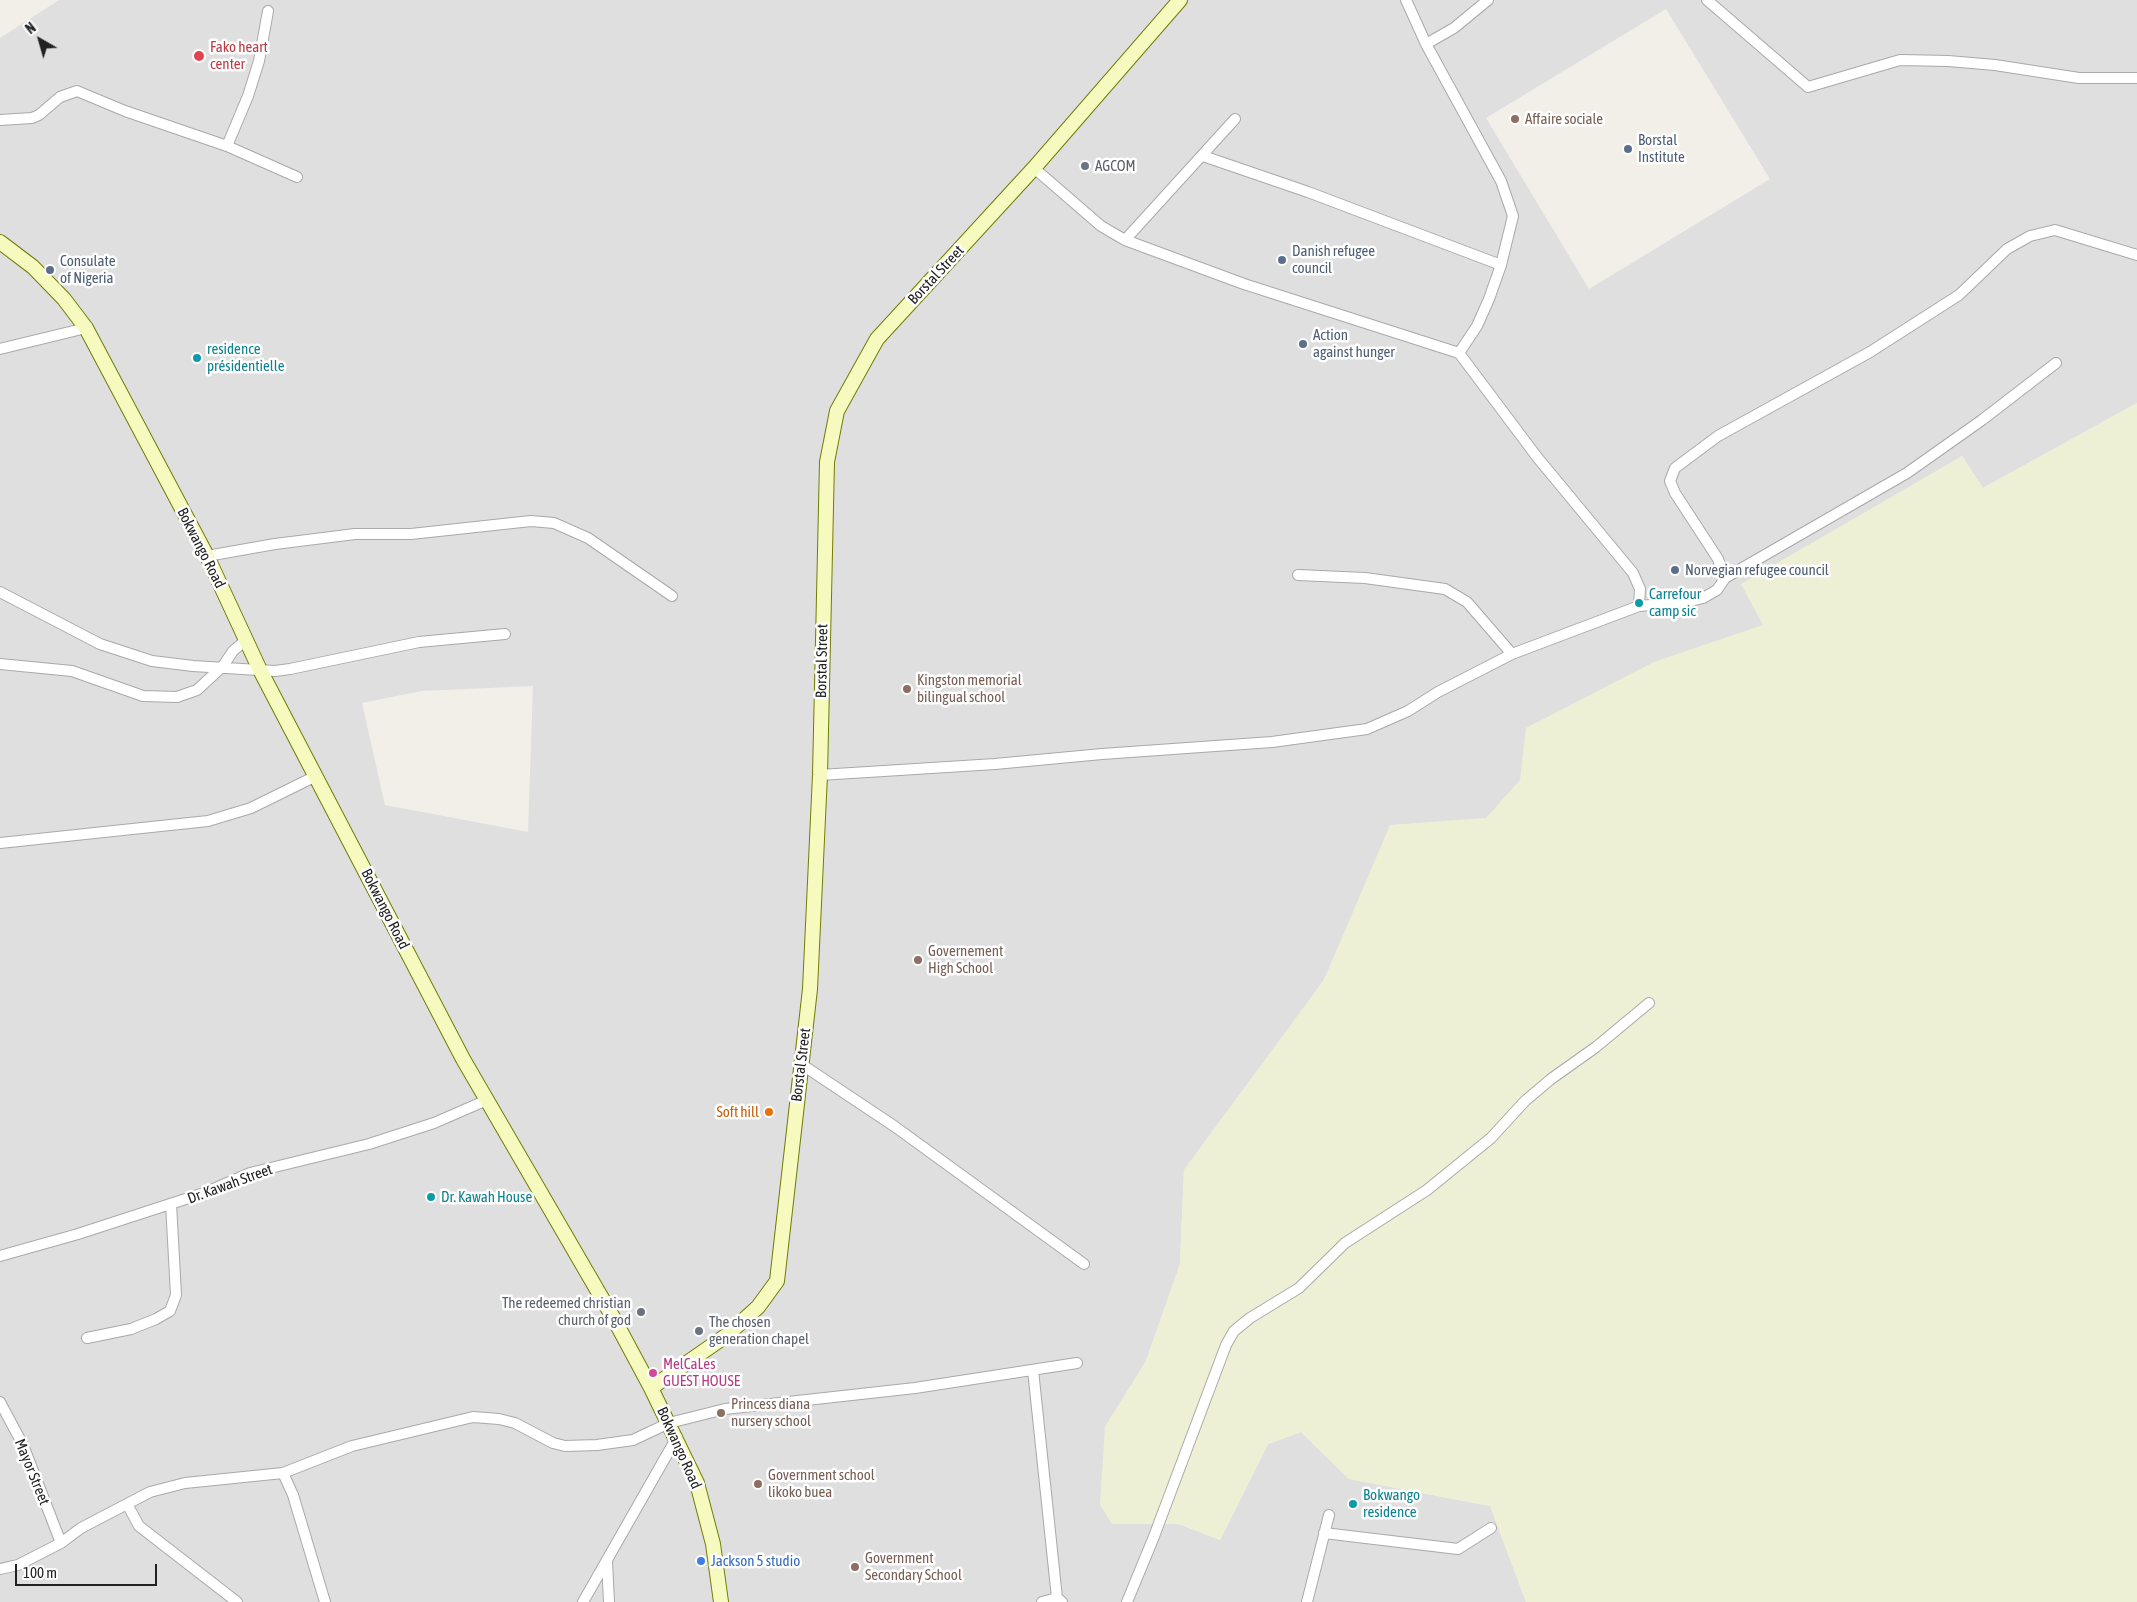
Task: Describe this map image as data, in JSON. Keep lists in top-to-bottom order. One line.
{"streets":{"street":["Borstal Street","Bokwango Road","Dr. Kawah Street","Mayor Street"]},"crossings":[["Borstal Street","Bokwango Road"],["Bokwango Road","Dr. Kawah Street"]],"places":["Fako heart center","Affaire sociale","Borstal Institute","AGCOM","Danish refugee council","Consulate of Nigeria","Action against hunger","residence présidentielle","Norvegian refugee council","Carrefour camp sic","Kingston memorial bilingual school","Governement High School","Soft hill","Dr. Kawah House","The redeemed christian church of god","The chosen generation chapel","MelCaLes GUEST HOUSE","Princess diana nursery school","Government school likoko buea","Bokwango residence","Jackson 5 studio","Government Secondary School"],"scale_bar":"100 m","north":"top left"}
